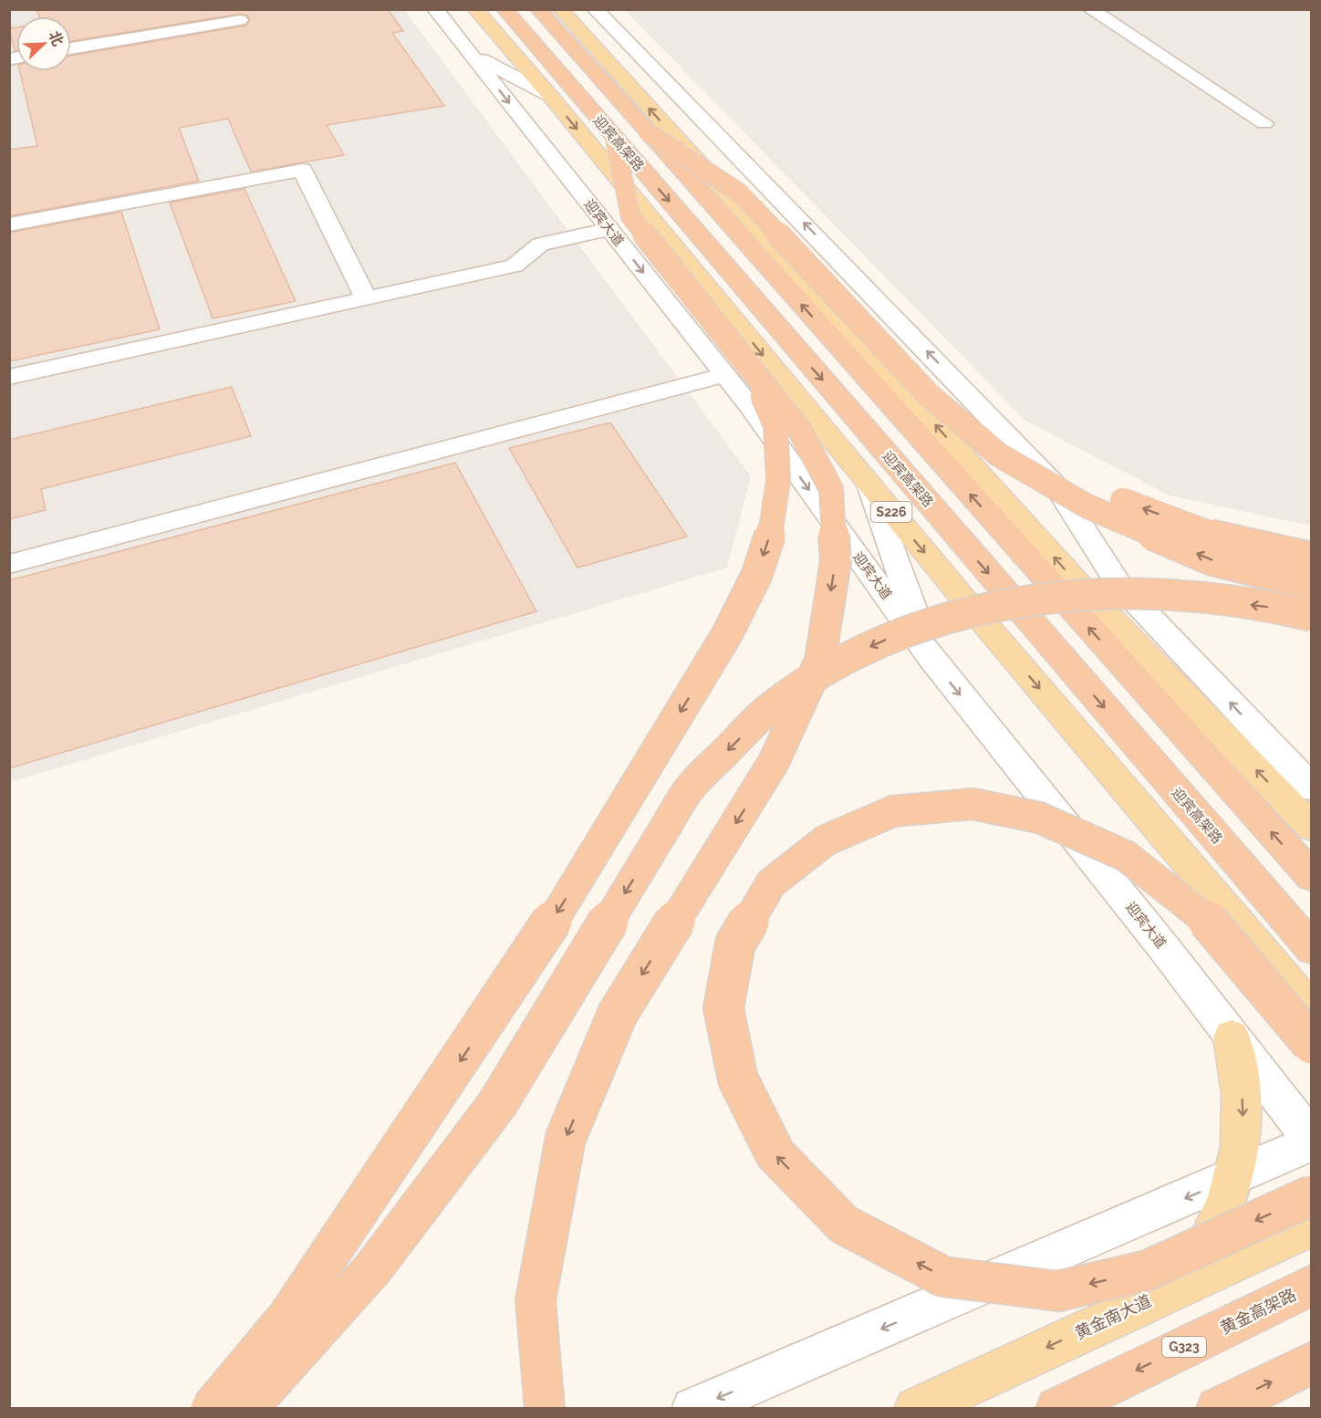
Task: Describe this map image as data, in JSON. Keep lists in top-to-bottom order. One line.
{"streets":{"highway":["迎宾高架路","黄金高架路","G323"],"main road":["S226","黄金南大道"],"street":["迎宾大道"]},"one_way":["黄金南大道"],"north":"top right"}
